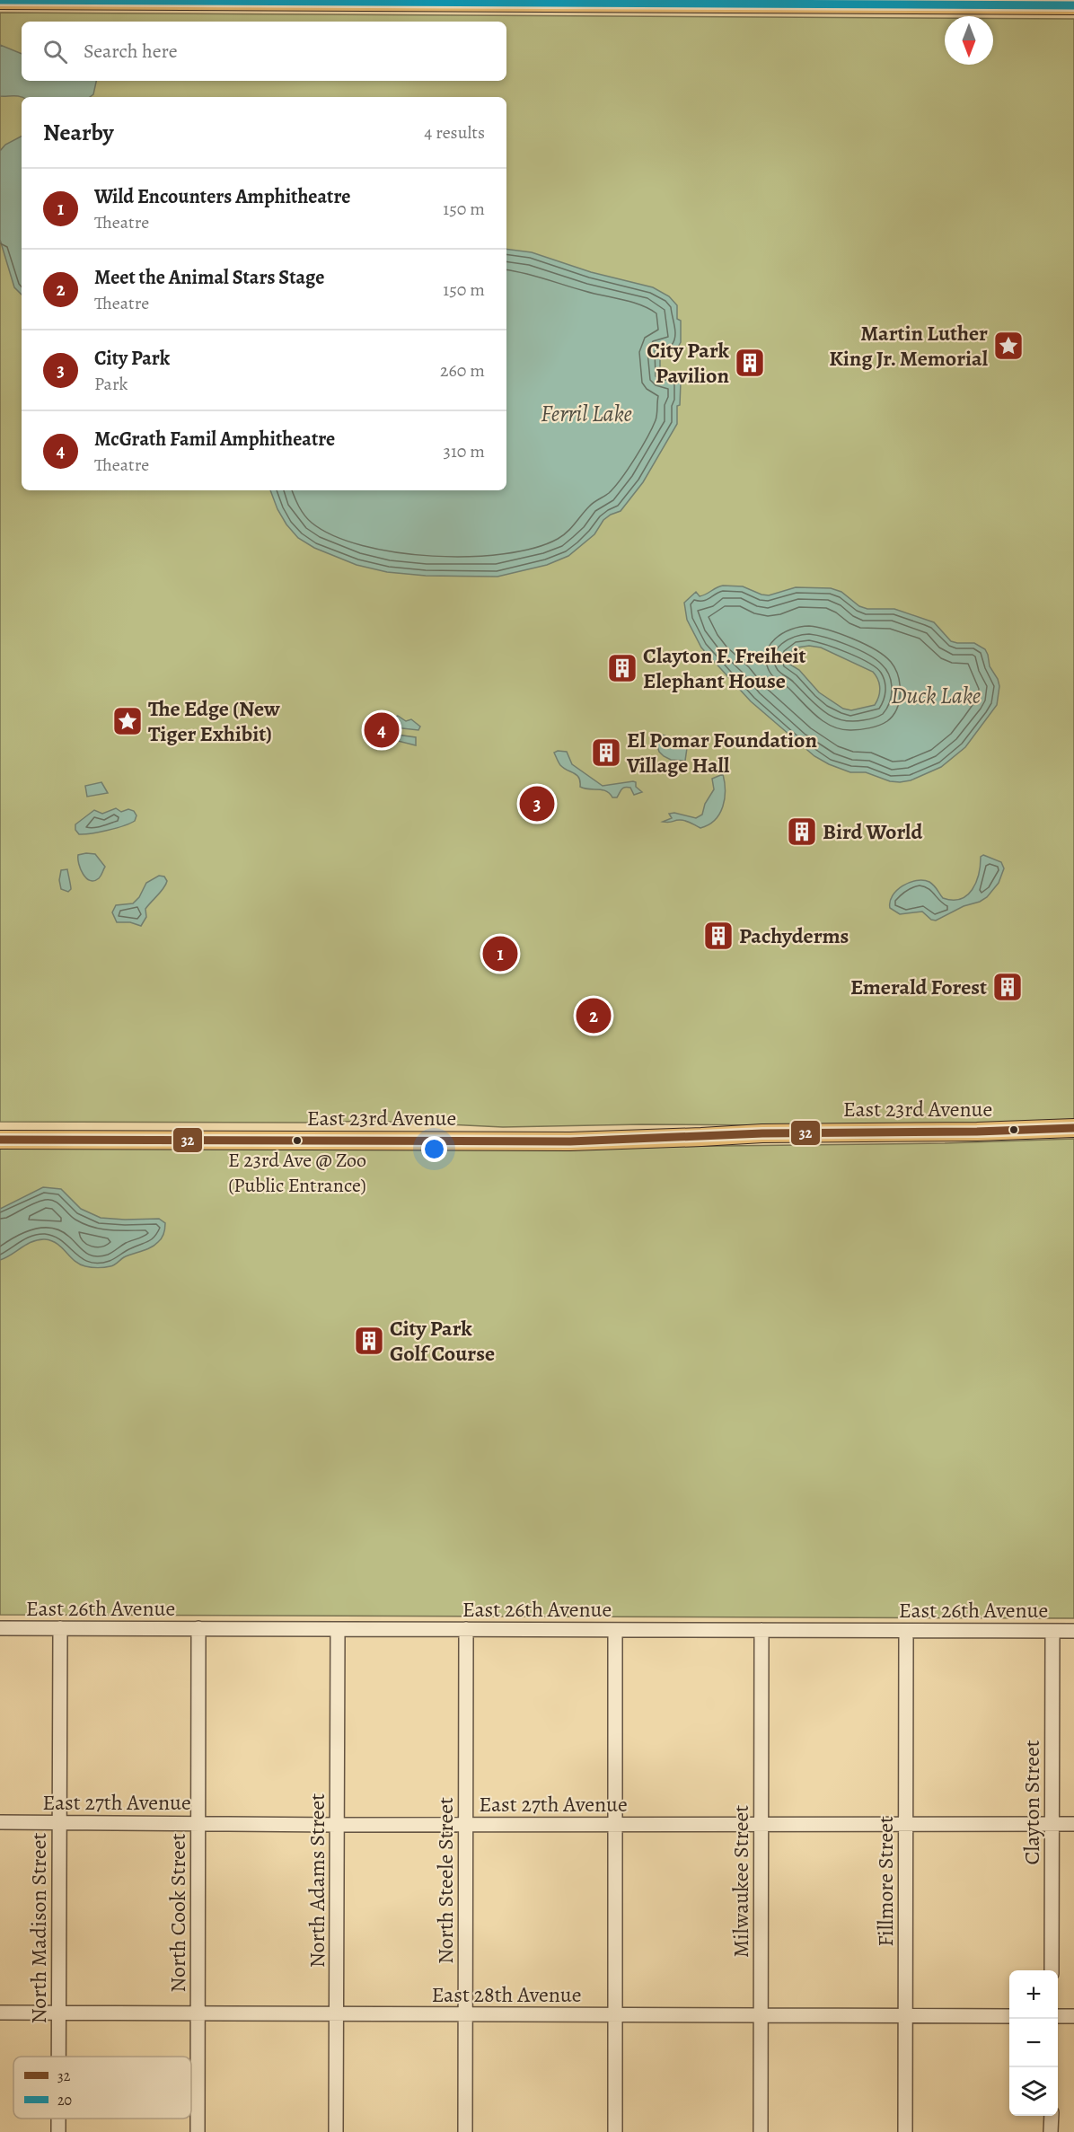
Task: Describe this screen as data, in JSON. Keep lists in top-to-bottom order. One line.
{"streets":{"main road":["East 23rd Avenue"],"street":["East 26th Avenue","East 27th Avenue","Clayton Street","North Adams Street","North Steele Street","Milwaukee Street","Fillmore Street","North Cook Street","North Madison Street","East 28th Avenue"]},"crossings":[["East 26th Avenue","Clayton Street"],["East 26th Avenue","North Adams Street"],["East 26th Avenue","North Steele Street"],["East 26th Avenue","Milwaukee Street"],["East 26th Avenue","Fillmore Street"],["East 26th Avenue","North Cook Street"],["East 26th Avenue","North Madison Street"],["East 27th Avenue","Clayton Street"],["East 27th Avenue","North Adams Street"],["East 27th Avenue","North Steele Street"],["East 27th Avenue","Milwaukee Street"],["East 27th Avenue","Fillmore Street"],["East 27th Avenue","North Cook Street"],["East 27th Avenue","North Madison Street"],["North Adams Street","East 28th Avenue"],["North Steele Street","East 28th Avenue"],["Milwaukee Street","East 28th Avenue"],["Fillmore Street","East 28th Avenue"],["North Cook Street","East 28th Avenue"],["North Madison Street","East 28th Avenue"]],"water":["Ferril Lake","Duck Lake"],"places":{"place":["Martin Luther King Jr. Memorial","The Edge (New Tiger Exhibit)"],"building":["City Park Pavilion","Clayton F. Freiheit Elephant House","El Pomar Foundation Village Hall","Bird World","Pachyderms","Emerald Forest","City Park Golf Course"],"other":["E 23rd Ave @ Zoo (Public Entrance)"]},"lines":["transit line 20","transit line 32"],"legend":["32","20"],"north":"bottom","page":{"search":"Search here","heading":["Nearby","4 results"],"list":[{"mark":"1","name":"Wild Encounters Amphitheatre","note":"Theatre","value":"150 m"},{"mark":"2","name":"Meet the Animal Stars Stage","note":"Theatre","value":"150 m"},{"mark":"3","name":"City Park","note":"Park","value":"260 m"},{"mark":"4","name":"McGrath Famil Amphitheatre","note":"Theatre","value":"310 m"}],"pins":["4","3","1","2"],"map_buttons":["+","−"]}}
